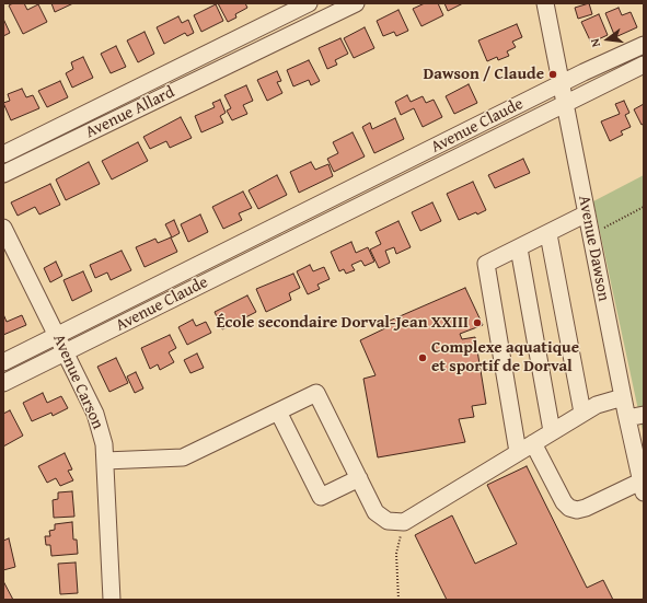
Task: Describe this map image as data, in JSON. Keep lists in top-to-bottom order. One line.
{"streets":{"street":["Avenue Allard","Avenue Claude","Avenue Dawson","Avenue Carson"]},"crossings":[["Avenue Claude","Avenue Dawson"],["Avenue Claude","Avenue Carson"]],"places":["Dawson / Claude","École secondaire Dorval-Jean XXIII","Complexe aquatique et sportif de Dorval"],"north":"left"}
